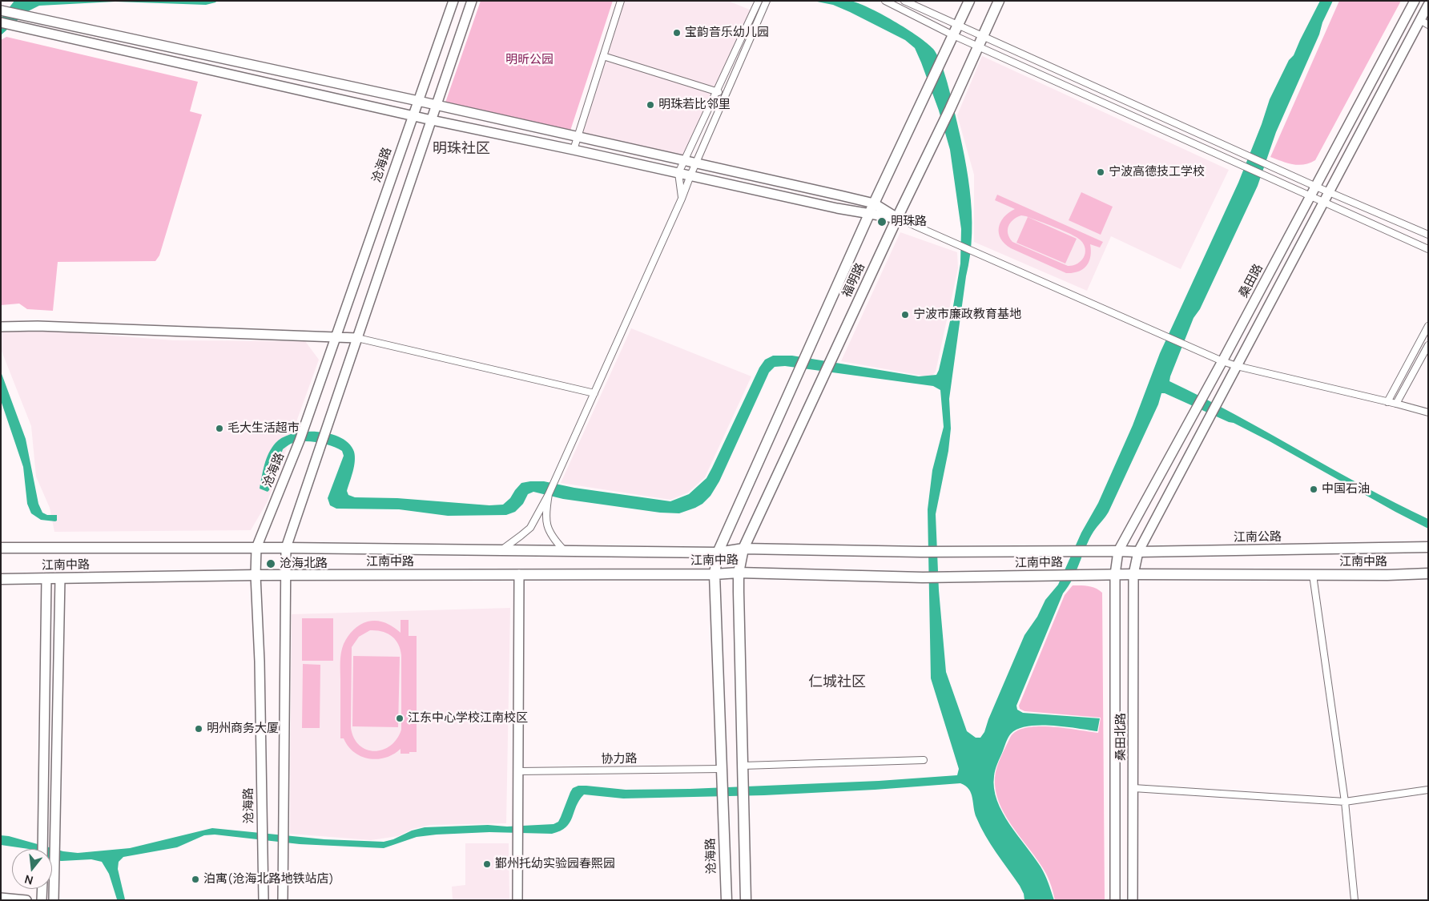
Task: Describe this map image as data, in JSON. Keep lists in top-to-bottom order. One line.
{"streets":{"main road":["沧海路","福明路","桑田路","江南公路","江南中路","桑田北路"],"street":["协力路"]},"crossings":[["沧海路","福明路"],["沧海路","江南中路"],["沧海路","协力路"],["福明路","江南中路"],["福明路","协力路"],["桑田路","江南公路"],["桑田路","江南中路"],["桑田路","桑田北路"],["江南公路","江南中路"],["江南中路","桑田北路"]],"districts":["明珠社区","仁城社区"],"parks":["明昕公园"],"places":["宝韵音乐幼儿园","明珠若比邻里","宁波高德技工学校","明珠路","宁波市廉政教育基地","毛大生活超市","中国石油","沧海北路","江东中心学校江南校区","明州商务大厦","鄞州托幼实验园春熙园","泊寓(沧海北路地铁站店)"],"north":"bottom"}
